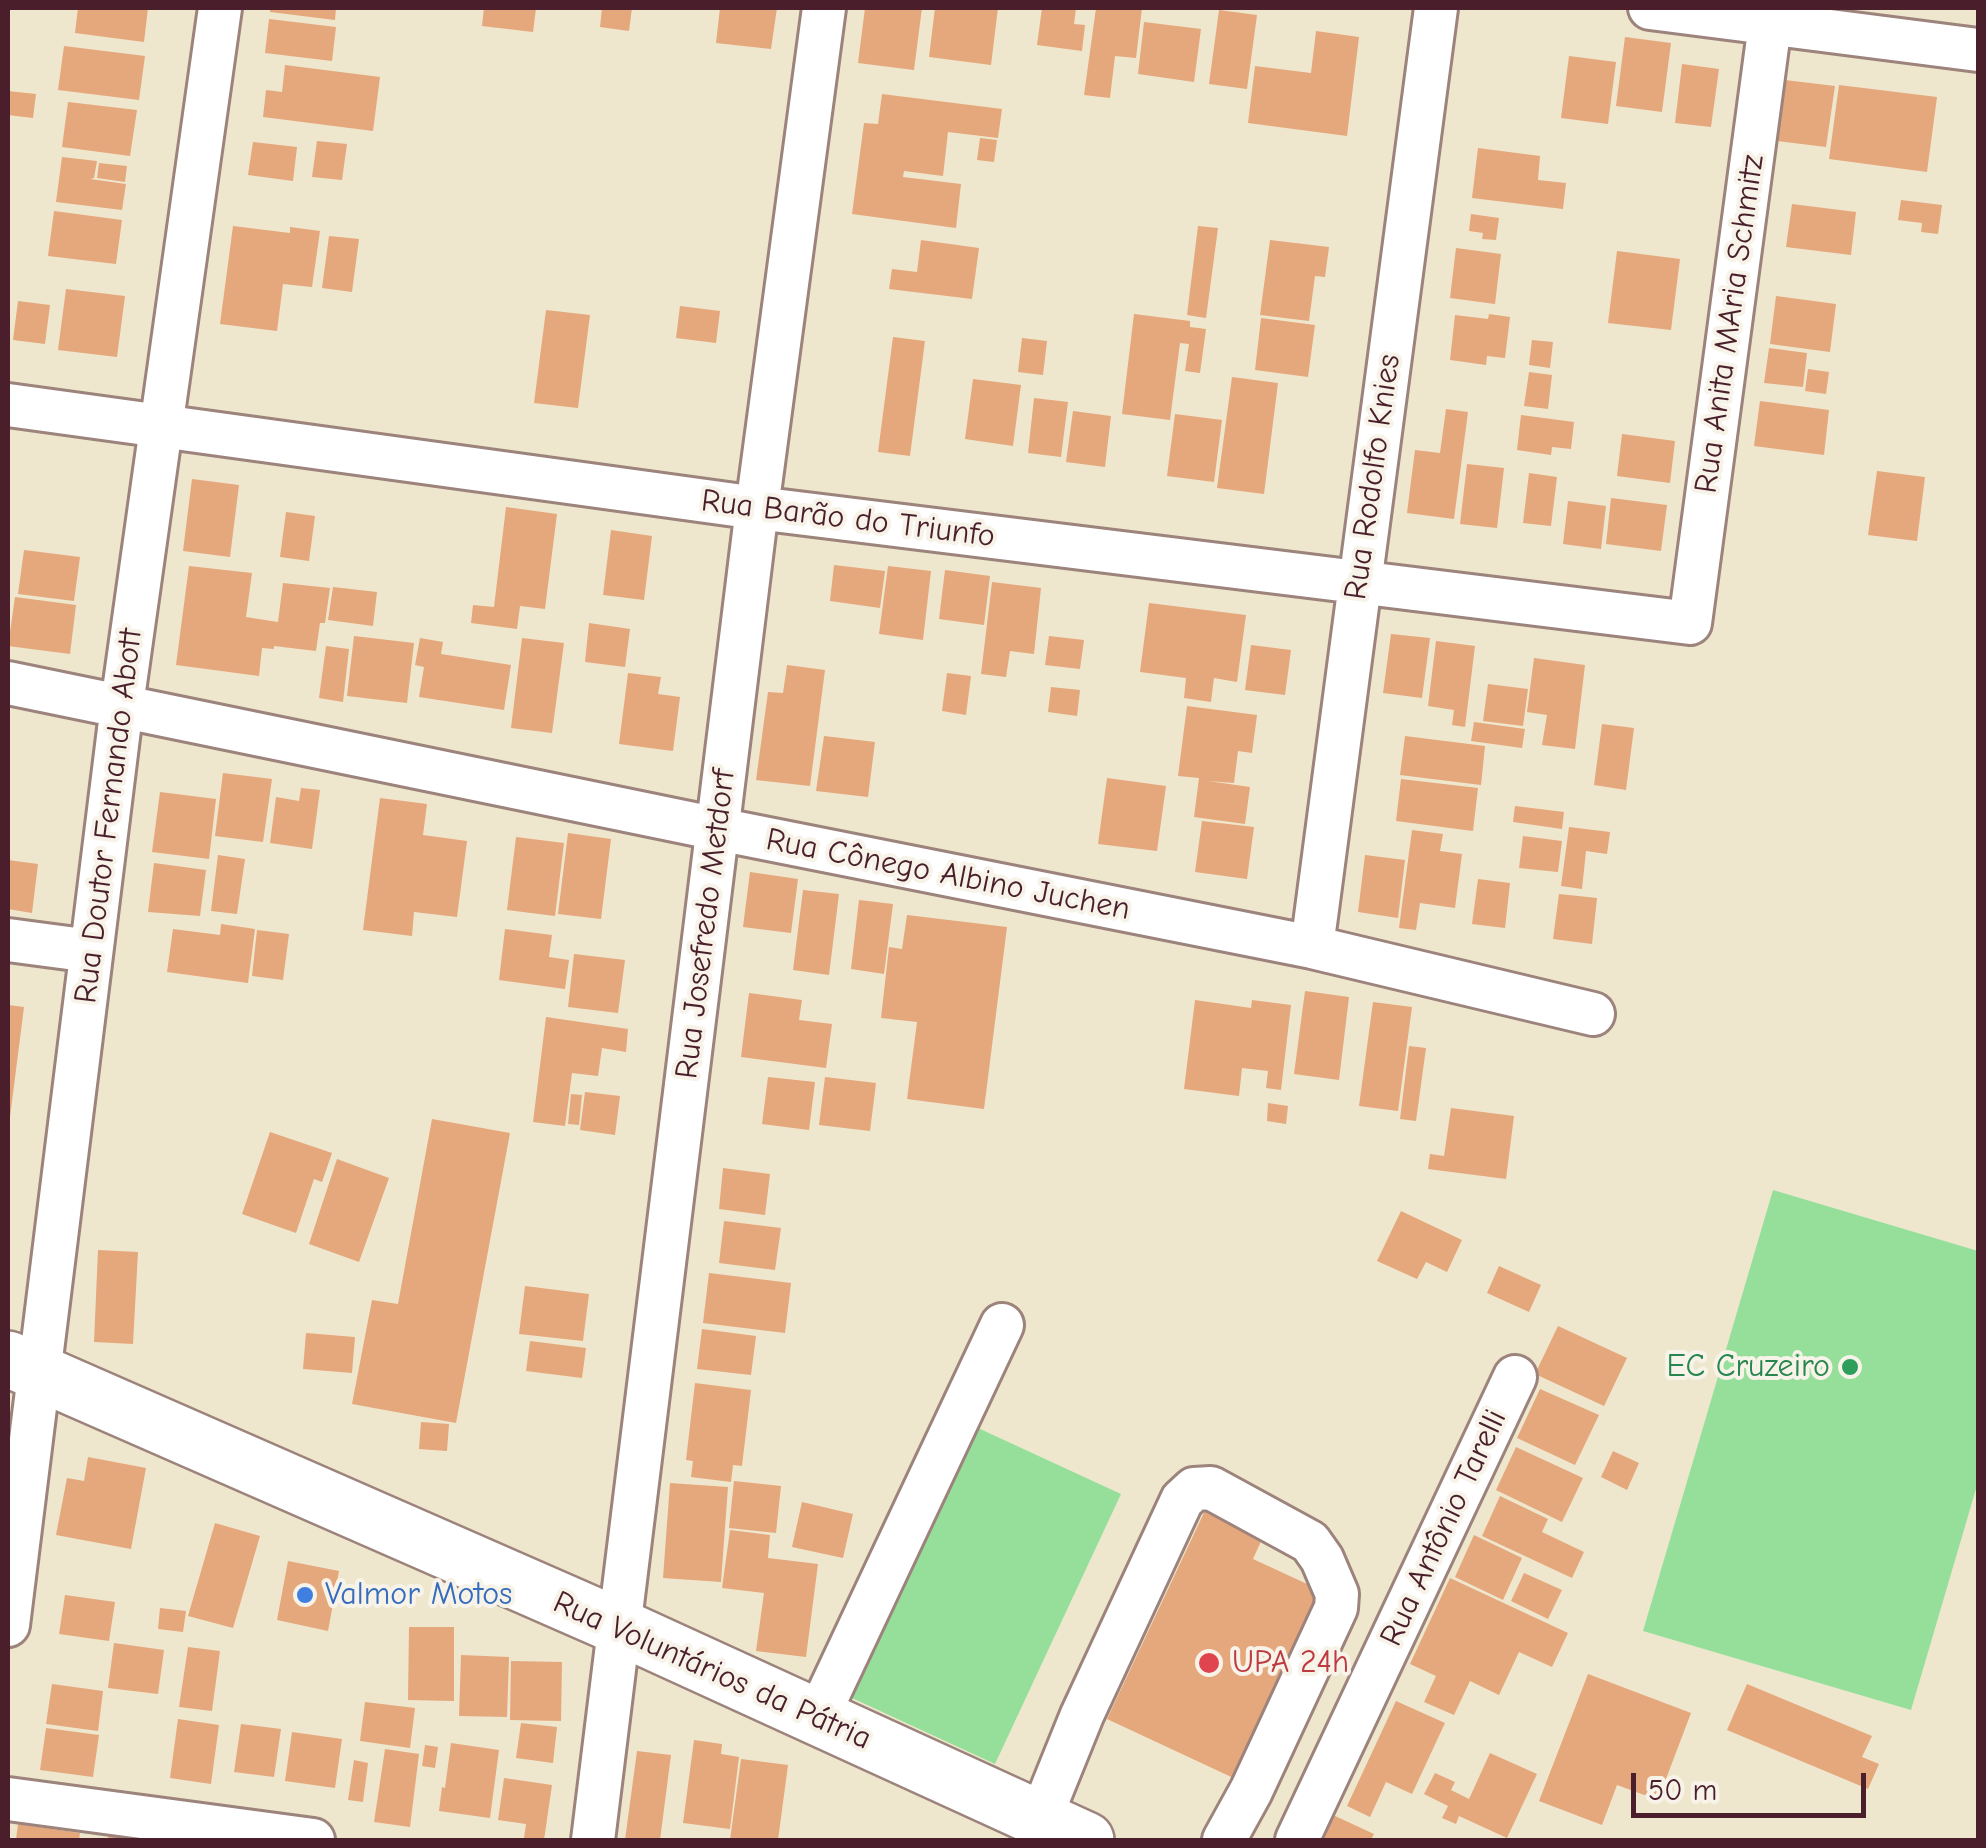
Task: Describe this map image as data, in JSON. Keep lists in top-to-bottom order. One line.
{"streets":{"main road":["Rua Voluntários da Pátria"],"street":["Rua Anita MAria Schmitz","Rua Rodolfo Knies","Rua Barão do Triunfo","Rua Doutor Fernando Abott","Rua Cônego Albino Juchen","Rua Josefredo Metdorf","Rua Antônio Tarelli"]},"crossings":[["Rua Anita MAria Schmitz","Rua Barão do Triunfo"],["Rua Rodolfo Knies","Rua Barão do Triunfo"],["Rua Rodolfo Knies","Rua Cônego Albino Juchen"],["Rua Barão do Triunfo","Rua Doutor Fernando Abott"],["Rua Barão do Triunfo","Rua Josefredo Metdorf"],["Rua Doutor Fernando Abott","Rua Cônego Albino Juchen"],["Rua Doutor Fernando Abott","Rua Voluntários da Pátria"],["Rua Cônego Albino Juchen","Rua Josefredo Metdorf"],["Rua Josefredo Metdorf","Rua Voluntários da Pátria"]],"places":["EC Cruzeiro","Valmor Motos","UPA 24h"],"scale_bar":"50 m"}
